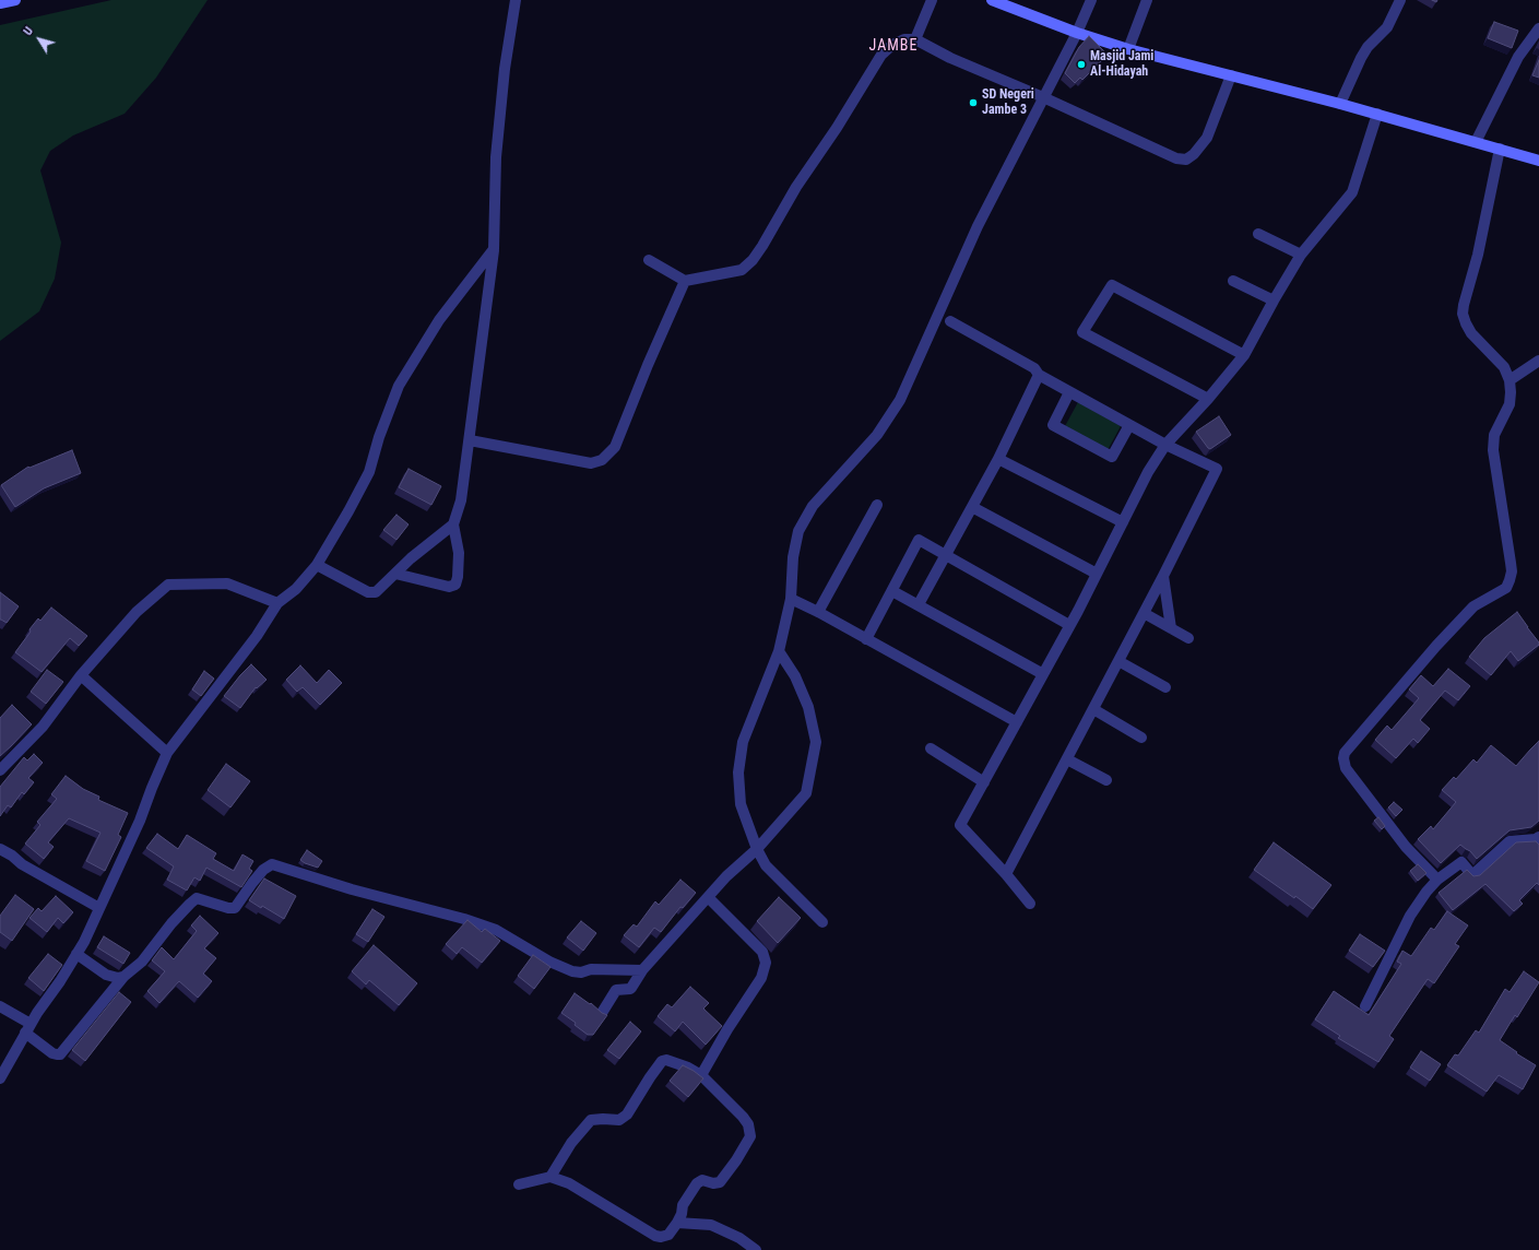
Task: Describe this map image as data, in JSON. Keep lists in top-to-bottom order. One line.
{"districts":["JAMBE"],"places":["Masjid Jami Al-Hidayah","SD Negeri Jambe 3"],"north":"top left"}
